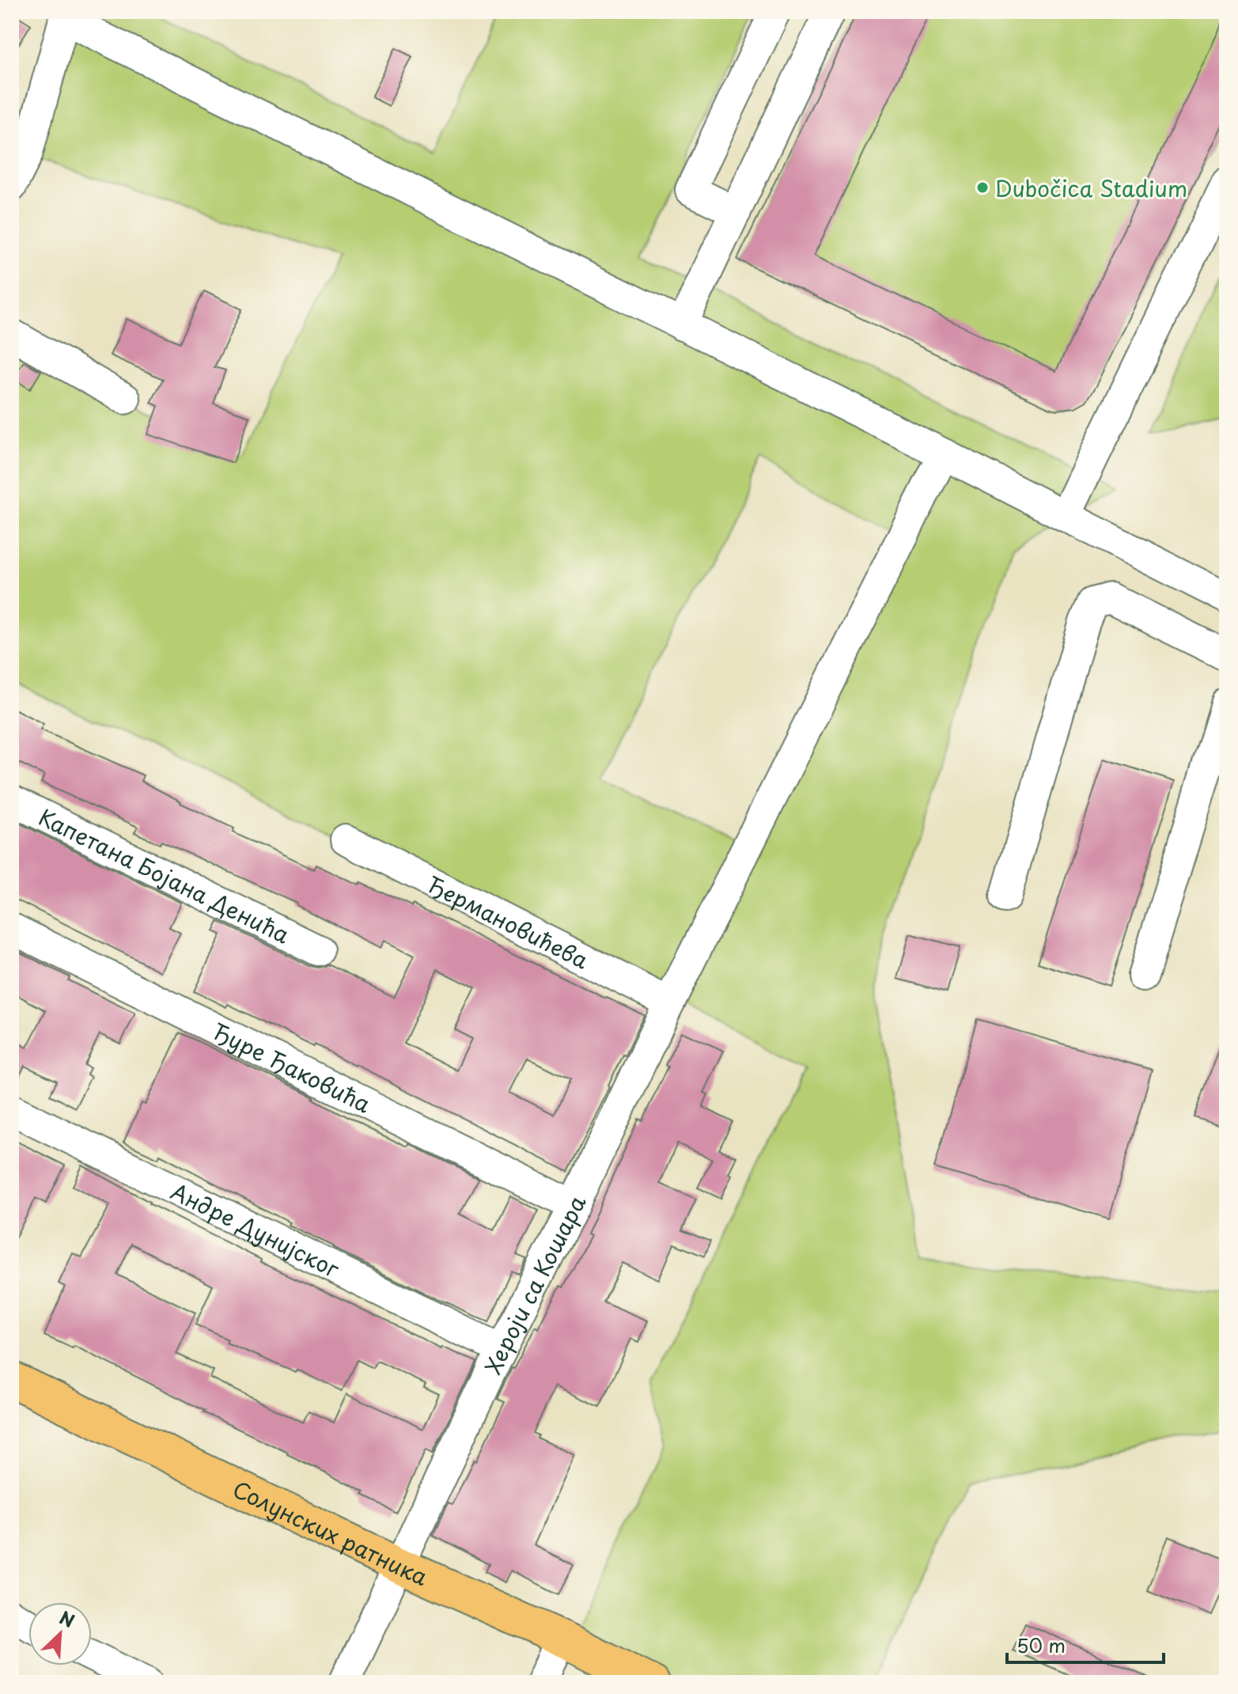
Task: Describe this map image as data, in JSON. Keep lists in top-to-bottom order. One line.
{"streets":{"main road":["Солунских ратника"],"street":["Капетана Бојана Денића","Ђермановићева","Ђуре Ђаковића","Андре Дунијског","Хероји са Кошара"]},"crossings":[["Ђермановићева","Хероји са Кошара"],["Ђуре Ђаковића","Хероји са Кошара"],["Андре Дунијског","Хероји са Кошара"],["Хероји са Кошара","Солунских ратника"]],"places":["Dubočica Stadium"],"scale_bar":"50 m","north":"top right"}
